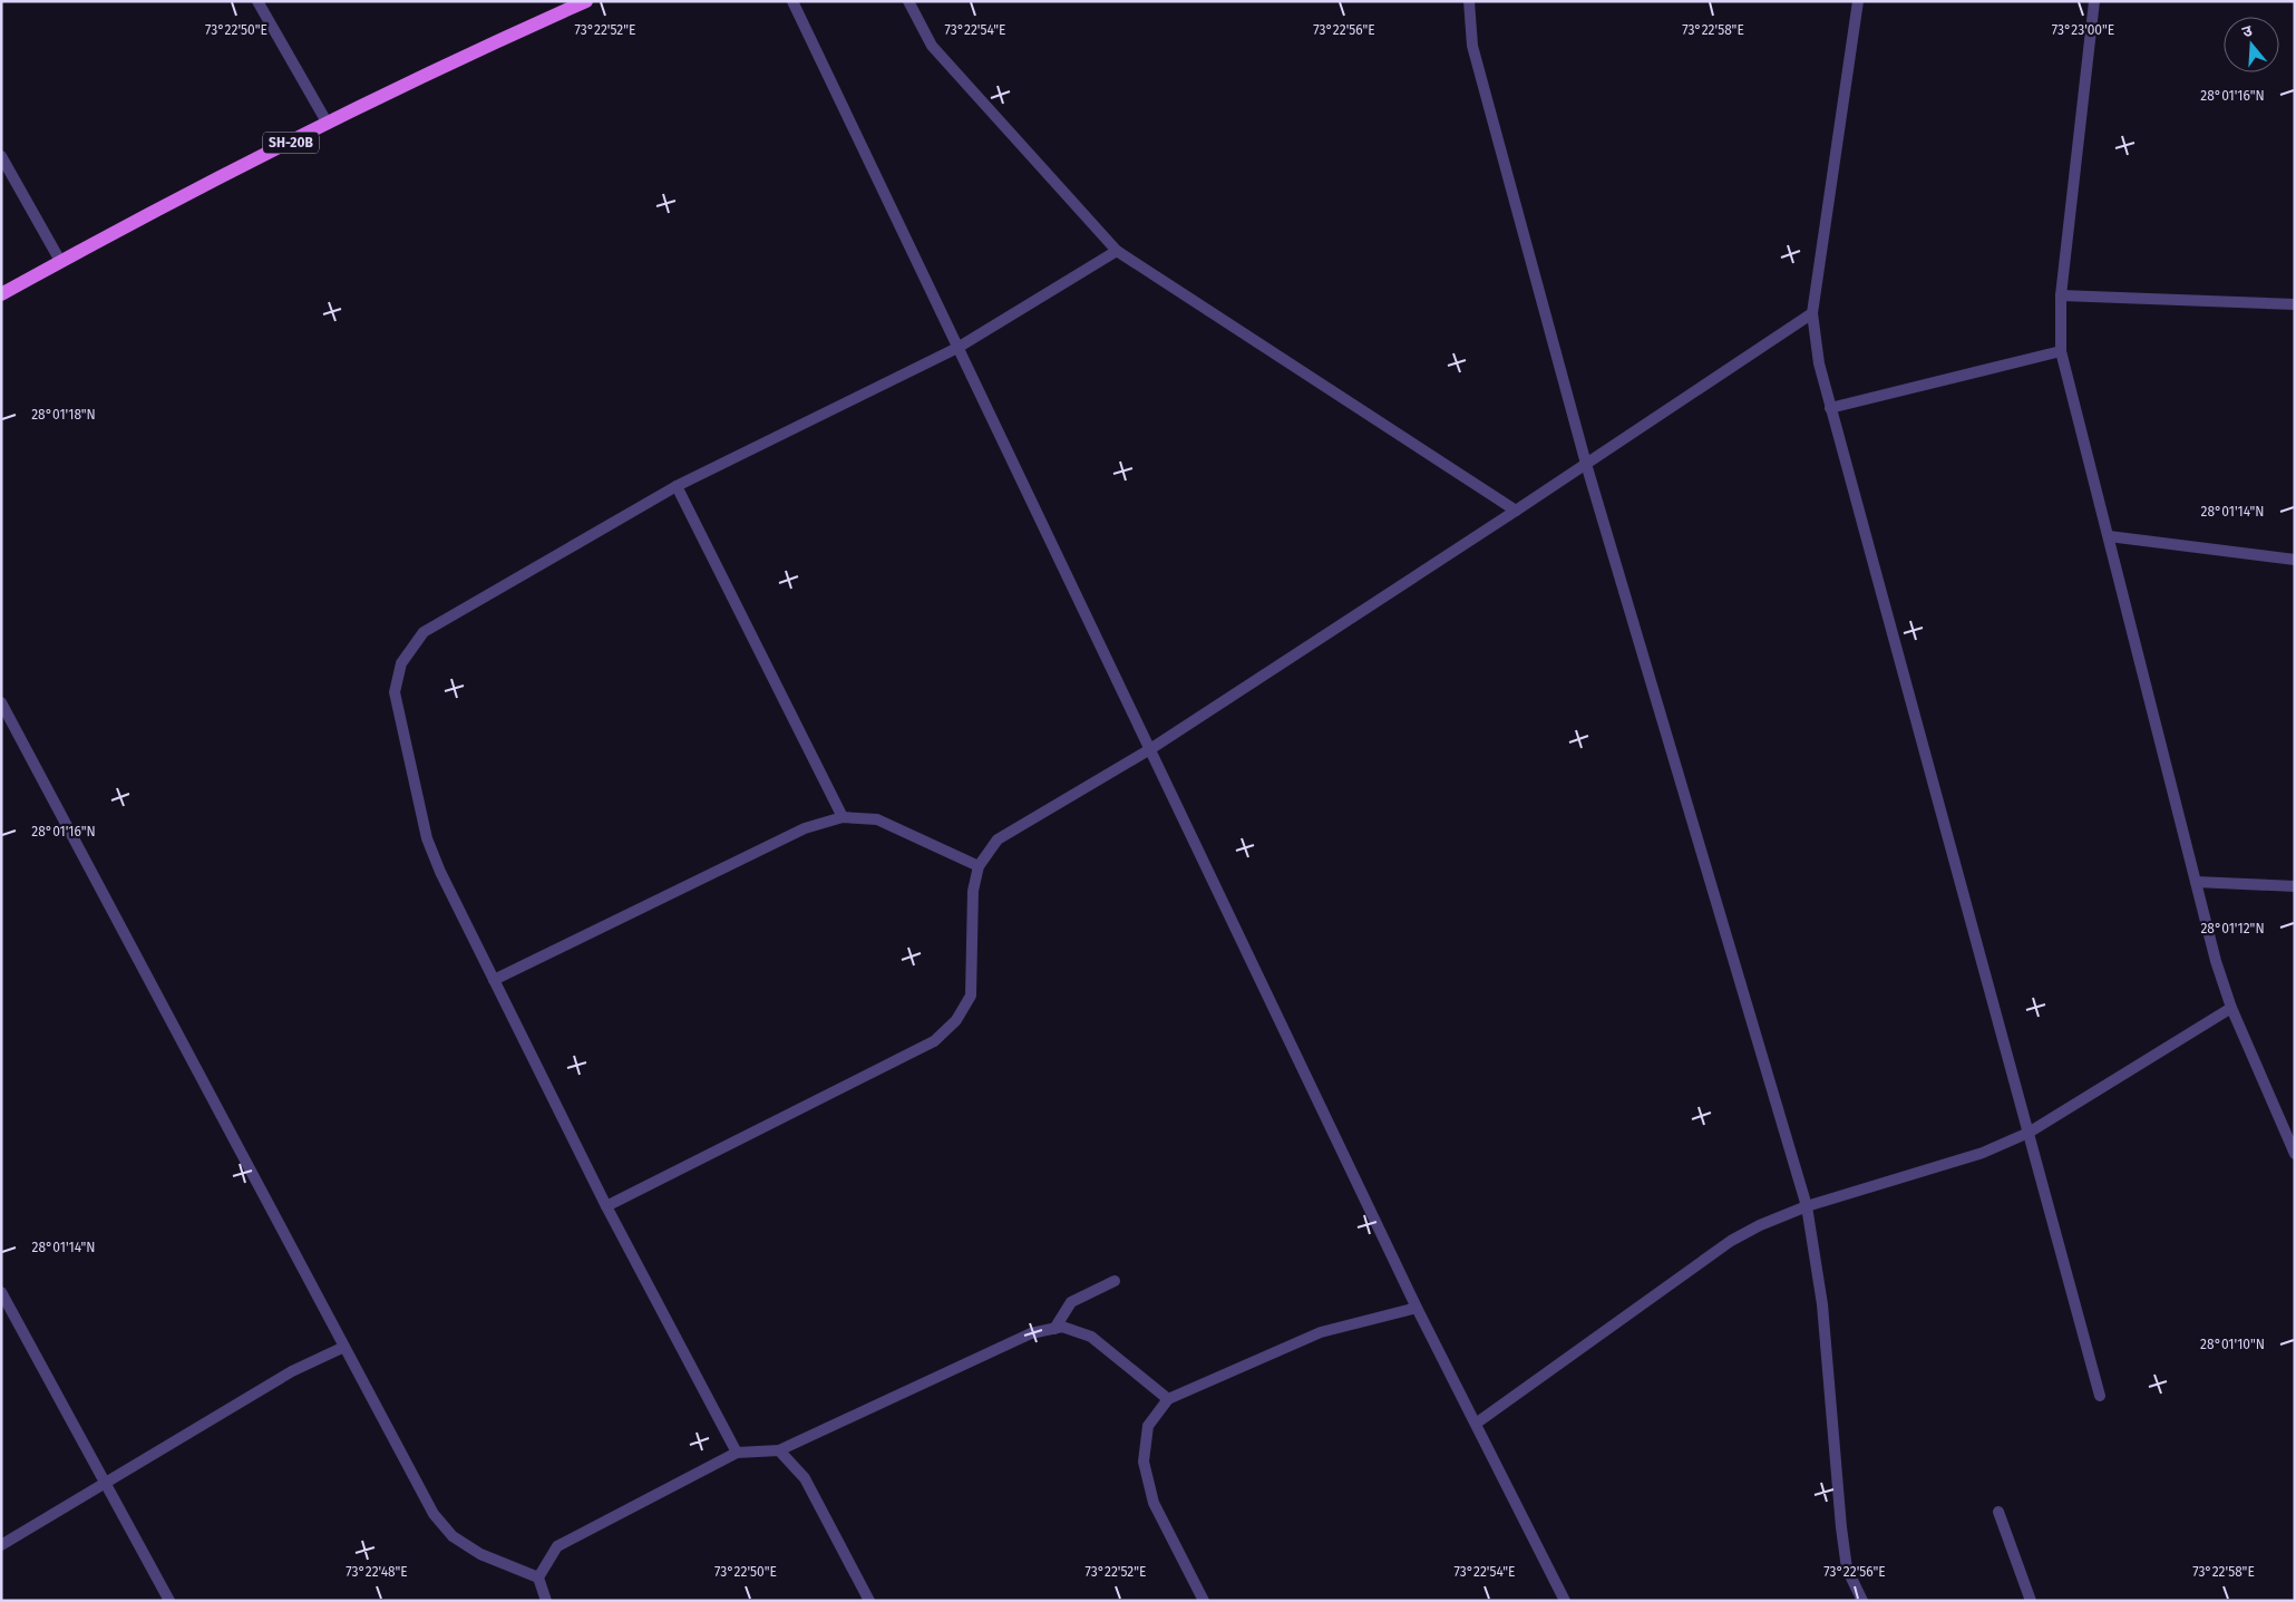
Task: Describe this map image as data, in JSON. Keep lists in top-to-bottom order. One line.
{"streets":{"main road":["SH-20B"]},"north":"top","coordinates":["73°22'50\"E","73°22'52\"E","73°22'54\"E","73°22'56\"E","73°22'58\"E","73°23'00\"E","28°01'16\"N","28°01'18\"N","28°01'14\"N","28°01'12\"N","28°01'10\"N","73°22'48\"E"]}
